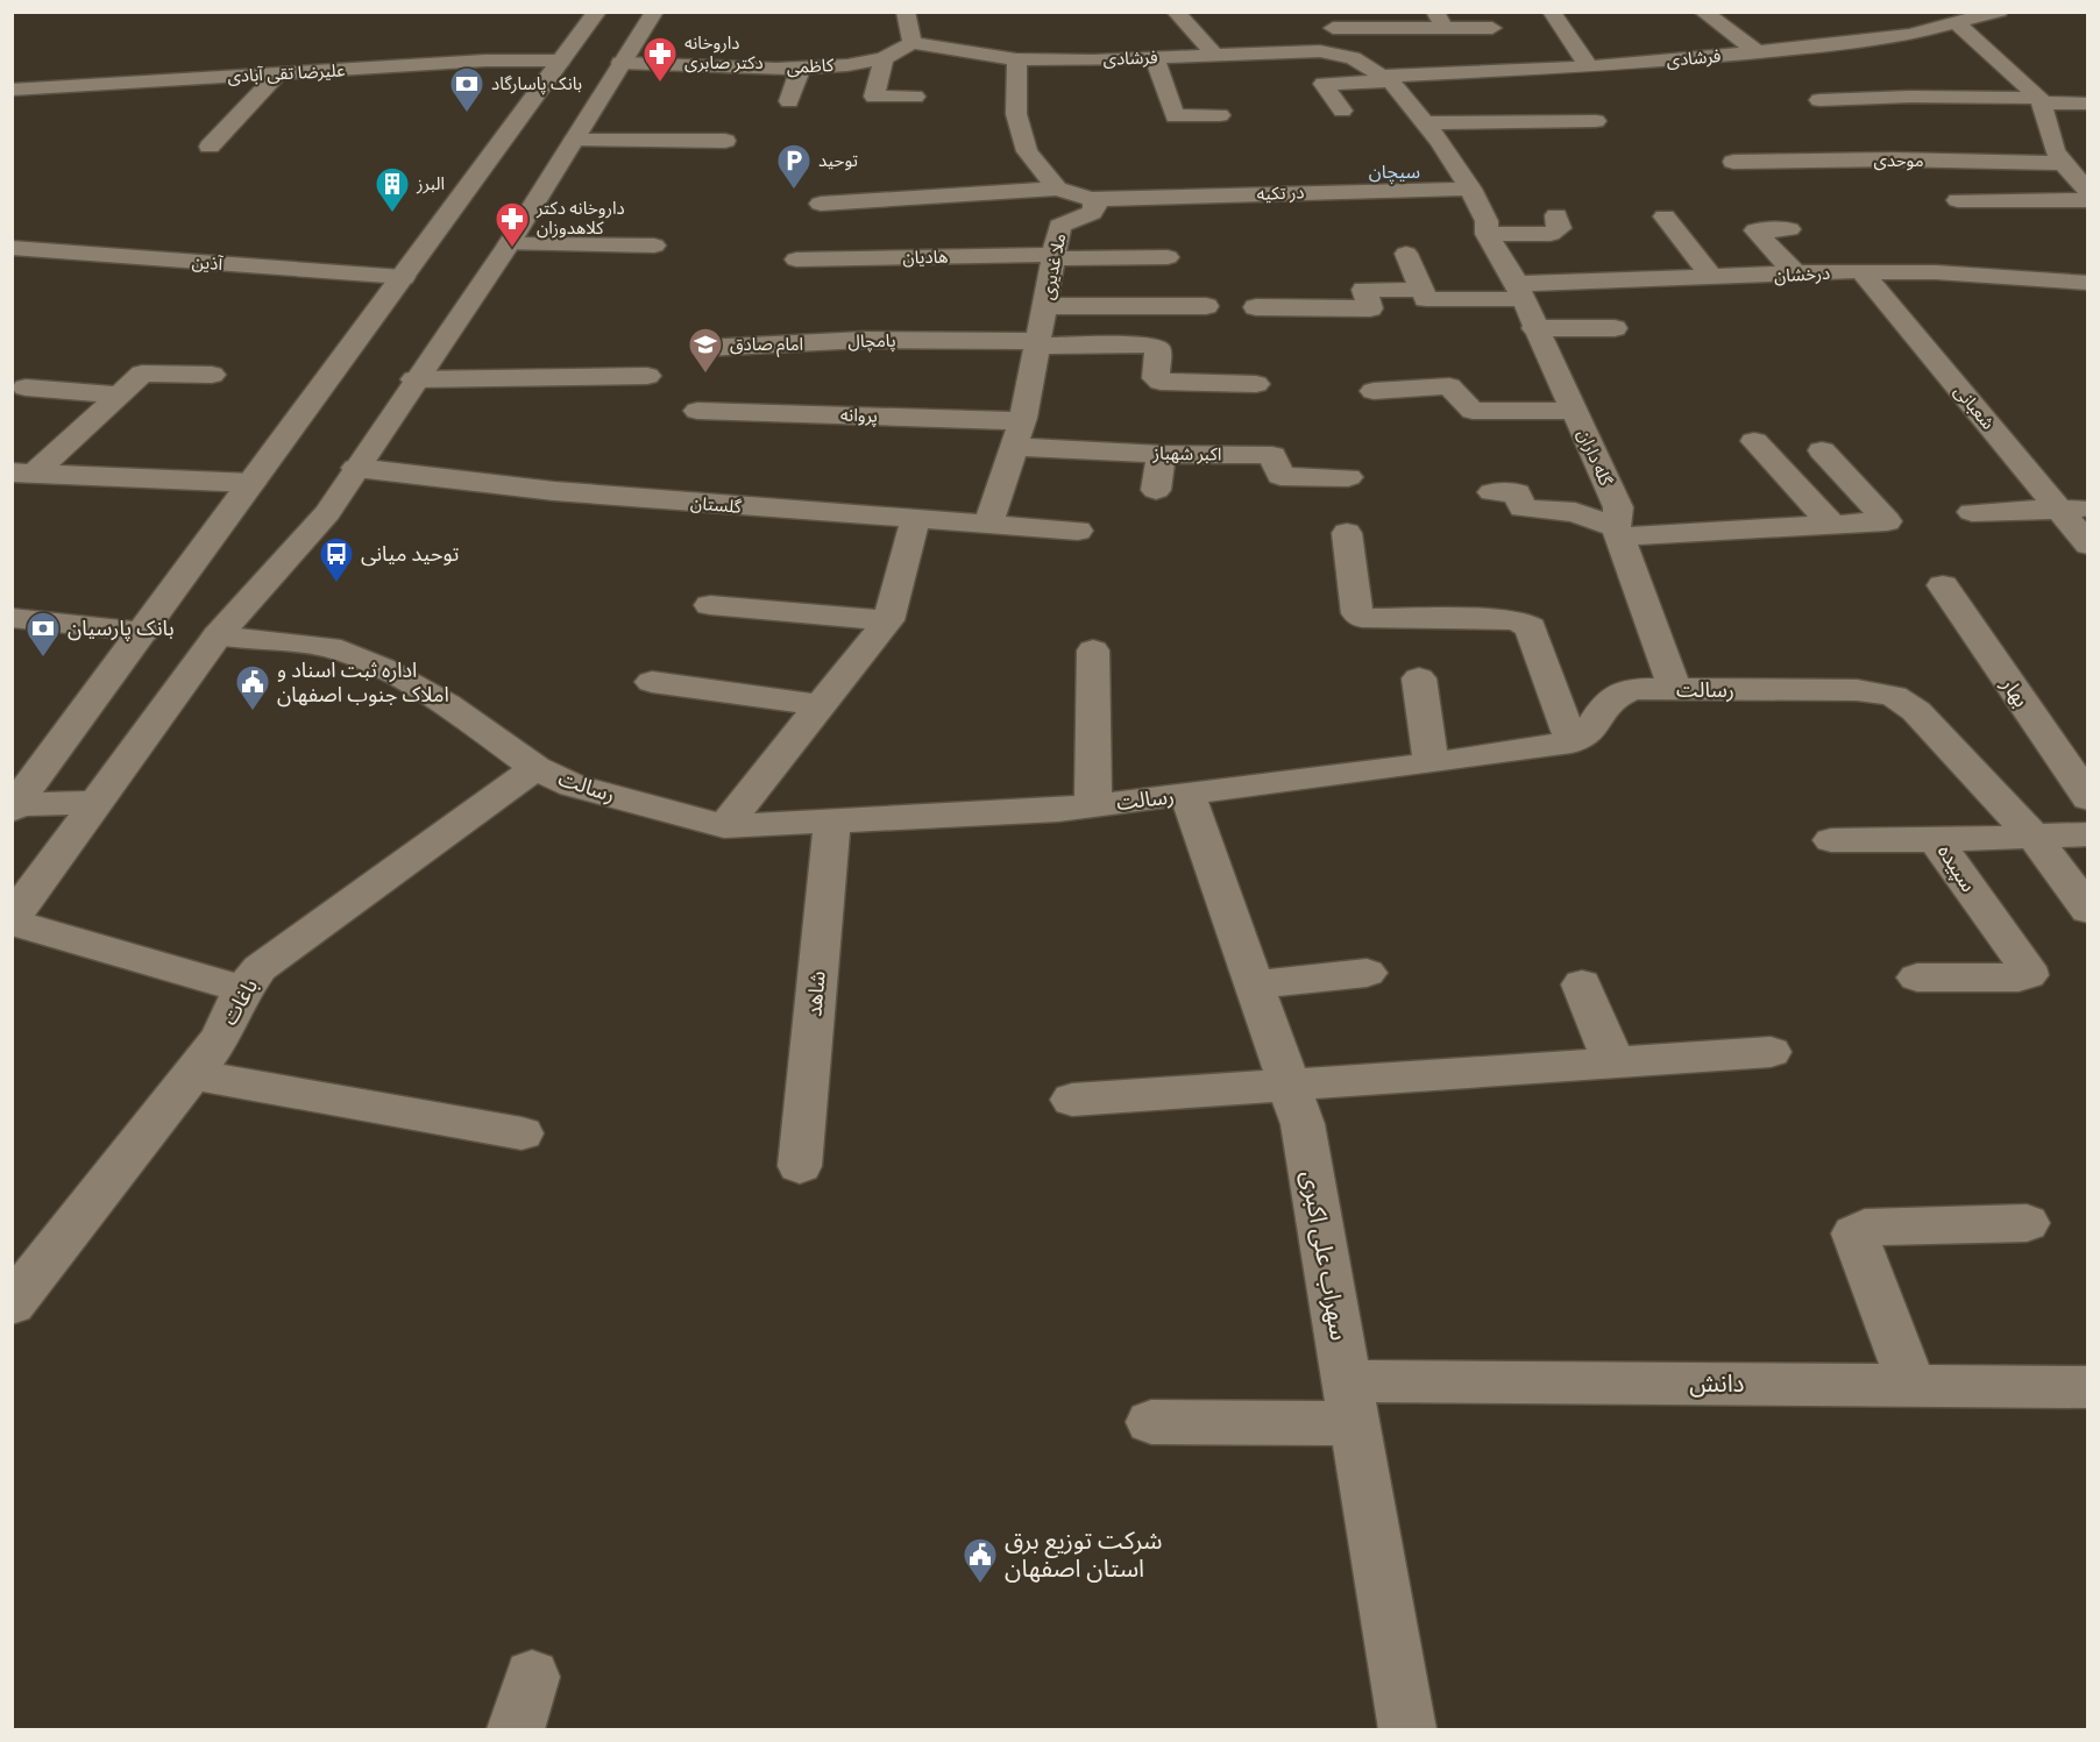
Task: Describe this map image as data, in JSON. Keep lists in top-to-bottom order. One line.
{"streets":{"street":["فرشادی","کاظمی","علیرضا تقی آبادی","موحدی","در تکیه","هادیان","آذین","ملا غدیری","درخشان","پامچال","شعبانی","پروانه","اکبر شهباز","گله داران","گلستان","رسالت","بهار","سپیده","شاهد","باغات","سهراب علی اکبری","دانش"]},"crossings":[["فرشادی","کاظمی"],["فرشادی","در تکیه"],["فرشادی","گله داران"],["در تکیه","ملا غدیری"],["در تکیه","گله داران"],["هادیان","ملا غدیری"],["ملا غدیری","پامچال"],["ملا غدیری","پروانه"],["ملا غدیری","اکبر شهباز"],["ملا غدیری","گلستان"],["درخشان","شعبانی"],["درخشان","گله داران"],["پروانه","اکبر شهباز"],["گله داران","رسالت"],["رسالت","سپیده"],["رسالت","شاهد"],["رسالت","باغات"],["رسالت","سهراب علی اکبری"],["سهراب علی اکبری","دانش"]],"districts":["سیچان"],"places":{"pharmacy":["داروخانه دکتر صابری","داروخانه دکتر کلاهدوزان"],"bank":["بانک پاسارگاد","بانک پارسیان"],"parking":["توحید"],"building":["البرز"],"school or university":["امام صادق"],"bus stop":["توحید میانی"],"public building":["اداره ثبت اسناد و املاک جنوب اصفهان","شرکت توزیع برق استان اصفهان"]}}
